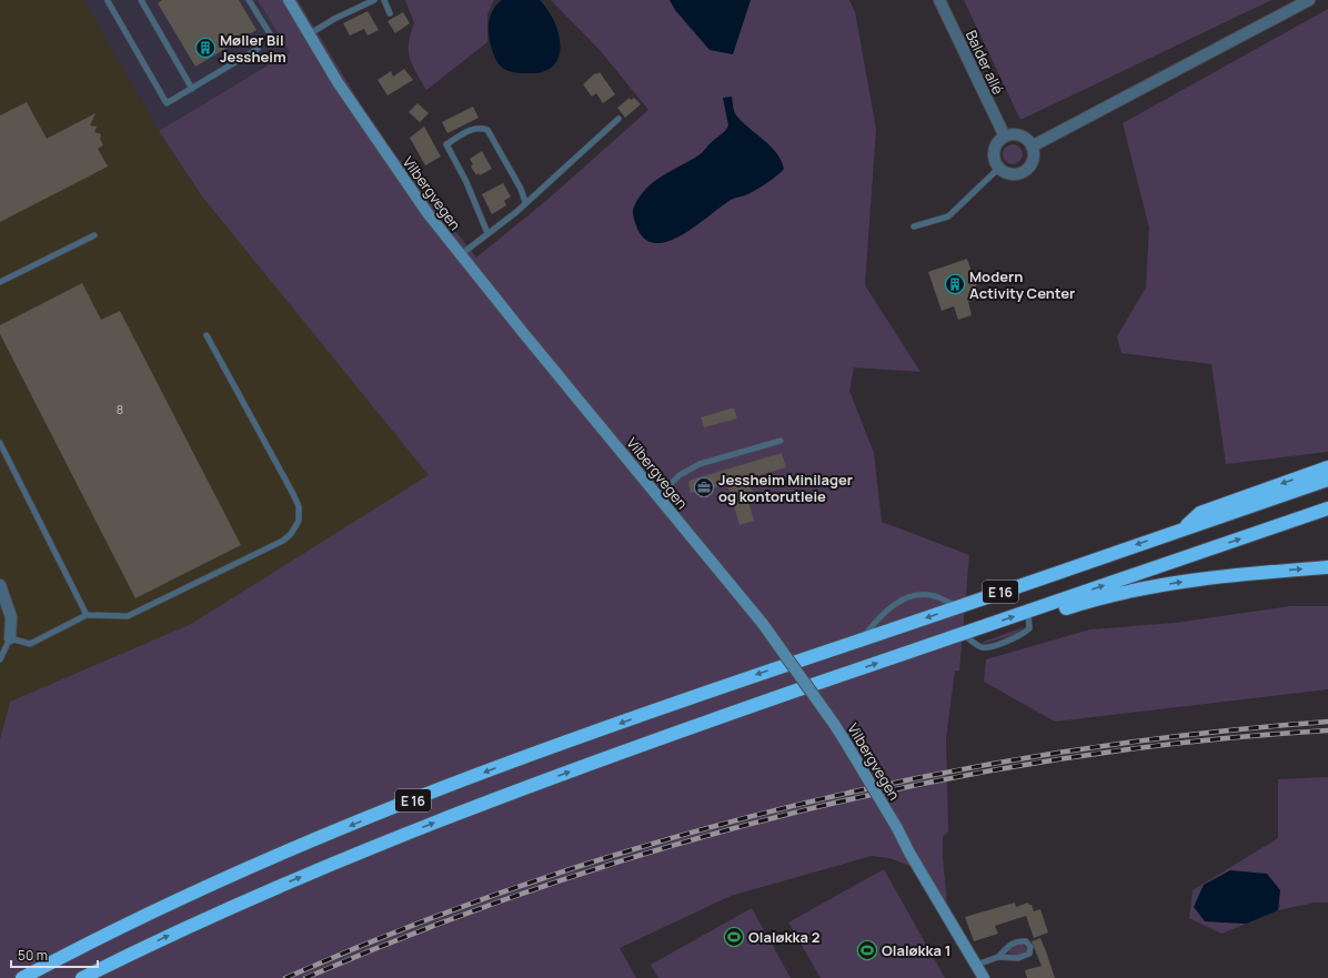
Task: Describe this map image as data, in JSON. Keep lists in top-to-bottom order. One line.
{"streets":{"highway":["E 16"],"main road":["Vilbergvegen"],"street":["Balder allé"]},"places":{"building":["Møller Bil Jessheim","Modern Activity Center"],"office":["Jessheim Minilager og kontorutleie"],"sports":["Olaløkka 2","Olaløkka 1"]},"house_numbers":["8"],"scale_bar":"50 m"}
